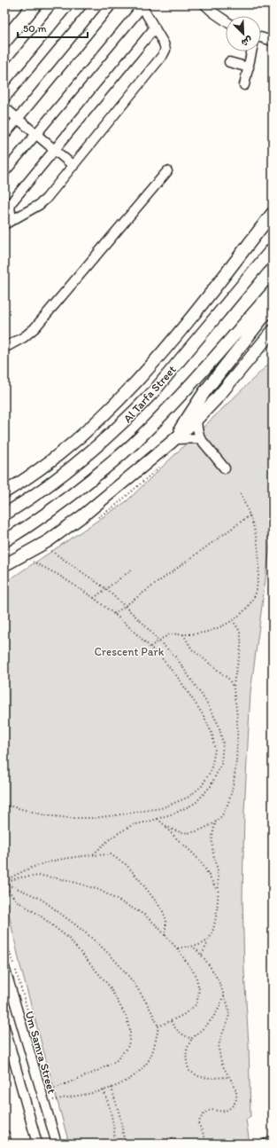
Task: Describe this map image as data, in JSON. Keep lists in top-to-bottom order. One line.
{"streets":{"main road":["Al Tarfa Street"],"street":["Um Samra Street"]},"parks":["Crescent Park"],"scale_bar":"50 m","north":"bottom right"}
